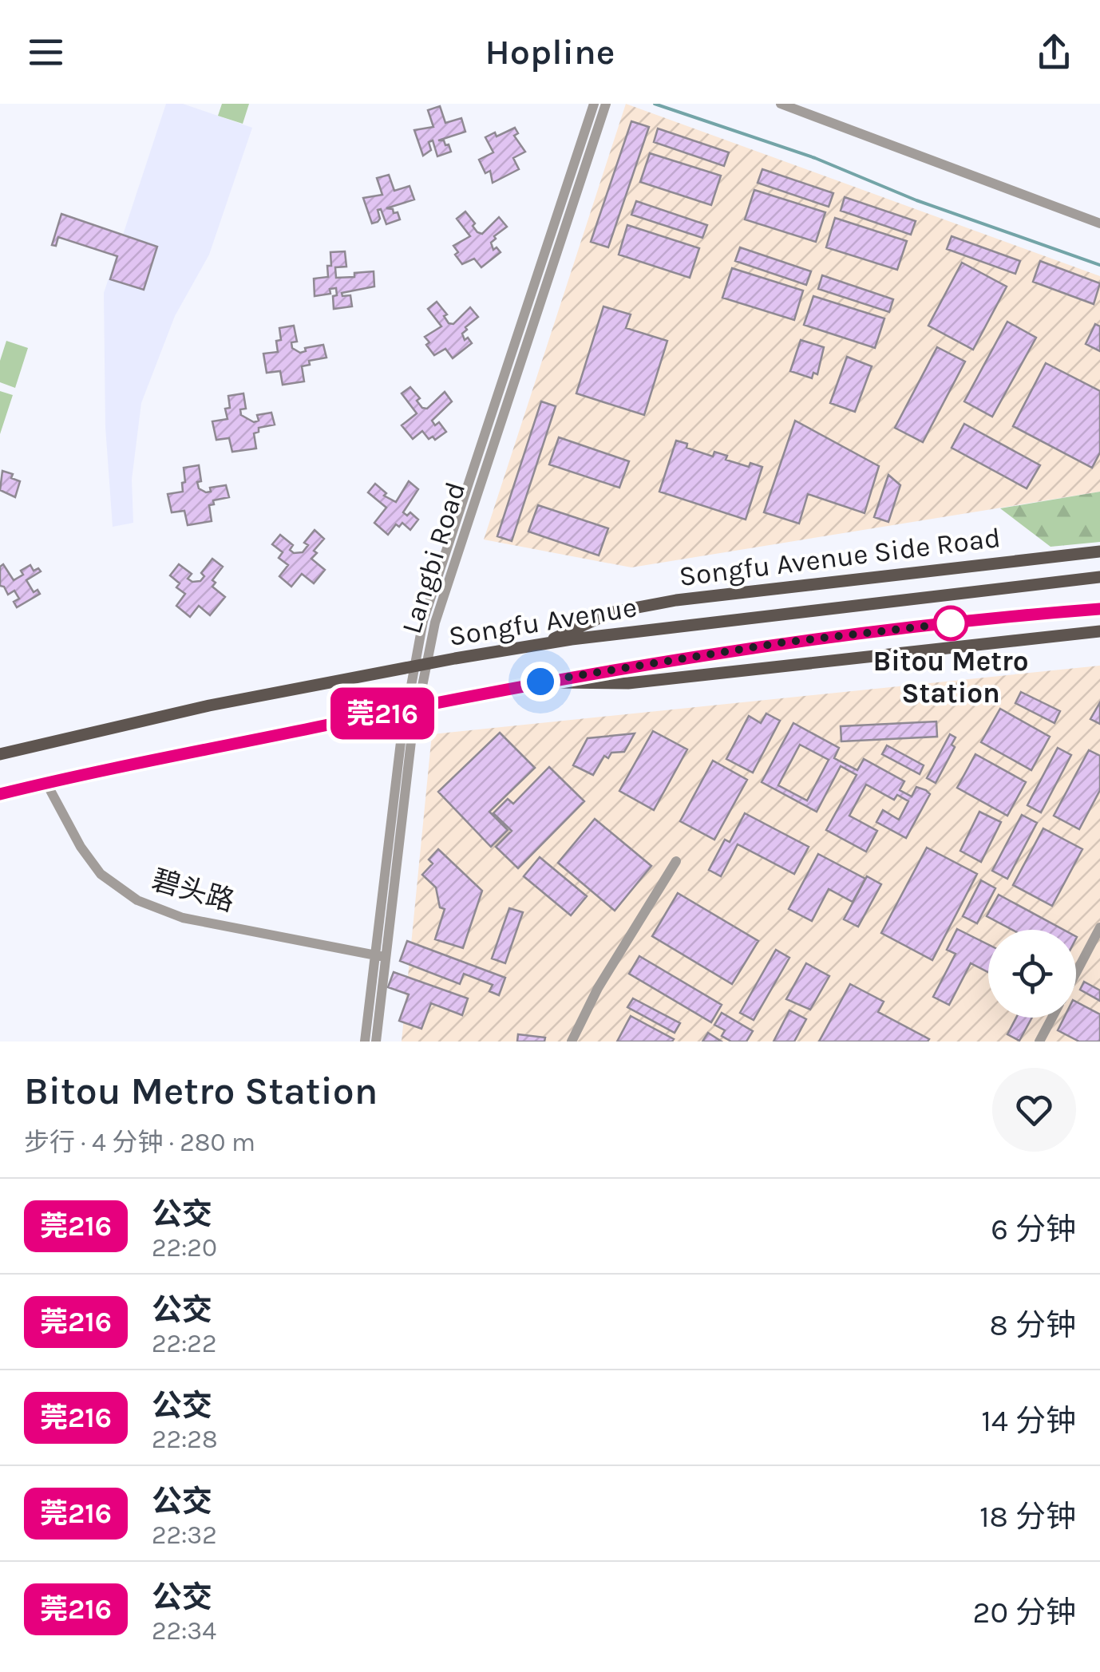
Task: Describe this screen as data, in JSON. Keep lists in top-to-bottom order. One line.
{"streets":{"main road":["Songfu Avenue Side Road","Songfu Avenue"],"street":["Langbi Road","碧头路"]},"crossings":[["Songfu Avenue Side Road","Songfu Avenue"],["Langbi Road","Songfu Avenue"],["Langbi Road","碧头路"],["Songfu Avenue","碧头路"]],"places":["Bitou Metro Station"],"lines":["bus line 莞216"],"page":{"header":"Hopline","on_map":"莞216","heading":["Bitou Metro Station","步行 · 4 分钟 · 280 m"],"list":[{"mark":"莞216","name":"公交","note":"22:20","value":"6 分钟"},{"mark":"莞216","name":"公交","note":"22:22","value":"8 分钟"},{"mark":"莞216","name":"公交","note":"22:28","value":"14 分钟"},{"mark":"莞216","name":"公交","note":"22:32","value":"18 分钟"},{"mark":"莞216","name":"公交","note":"22:34","value":"20 分钟"}]}}
